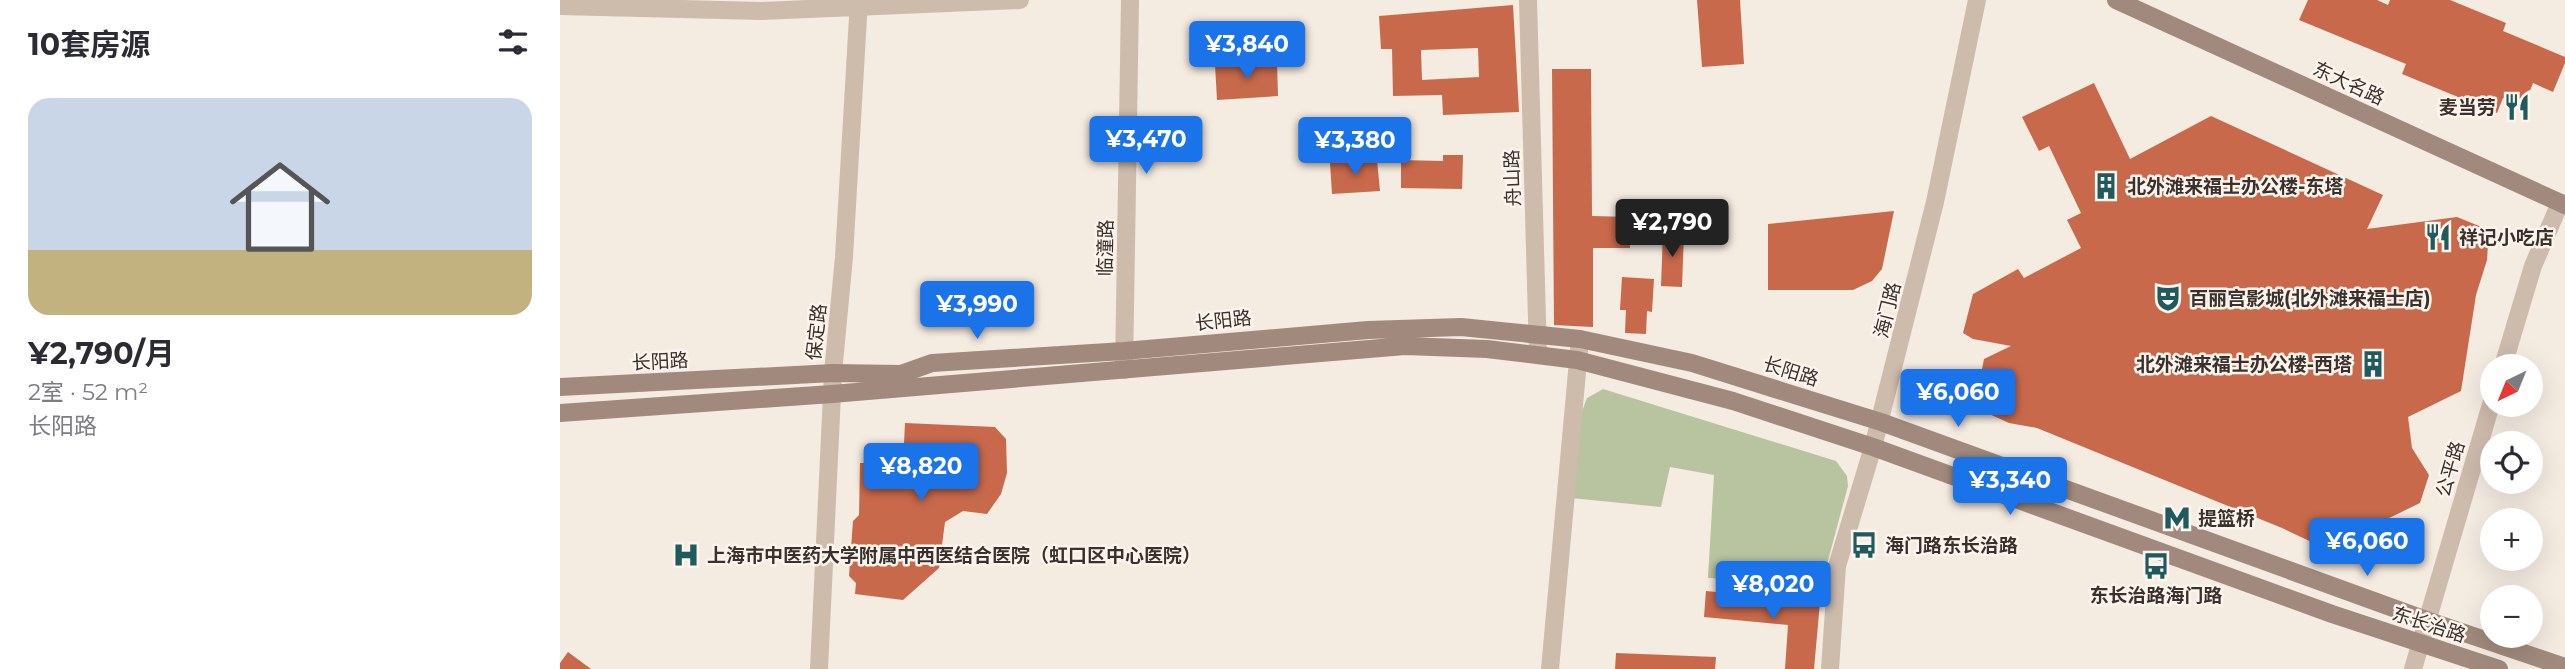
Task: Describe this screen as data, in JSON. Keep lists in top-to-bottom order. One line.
{"streets":{"main road":["东大名路","长阳路","东长治路"],"street":["舟山路","临潼路","海门路","保定路","公平路"]},"crossings":[["舟山路","长阳路"],["临潼路","长阳路"],["海门路","长阳路"],["海门路","东长治路"],["长阳路","保定路"],["长阳路","东长治路"],["公平路","东长治路"]],"places":{"restaurant":["麦当劳","祥记小吃店"],"building":["北外滩来福士办公楼-东塔","北外滩来福士办公楼-西塔"],"theatre":["百丽宫影城(北外滩来福士店)"],"metro station":["提篮桥"],"bus stop":["海门路东长治路","东长治路海门路"],"hospital":["上海市中医药大学附属中西医结合医院（虹口区中心医院）"]},"north":"bottom left","page":{"heading":"10套房源","price":["¥3,840","¥3,470","¥3,380","¥2,790","¥3,990","¥6,060","¥8,820","¥3,340","¥6,060","¥8,020"],"list":[{"name":"¥2,790/月","note":"2室 · 52 m² · 长阳路"}],"map_buttons":["+","−"]}}
